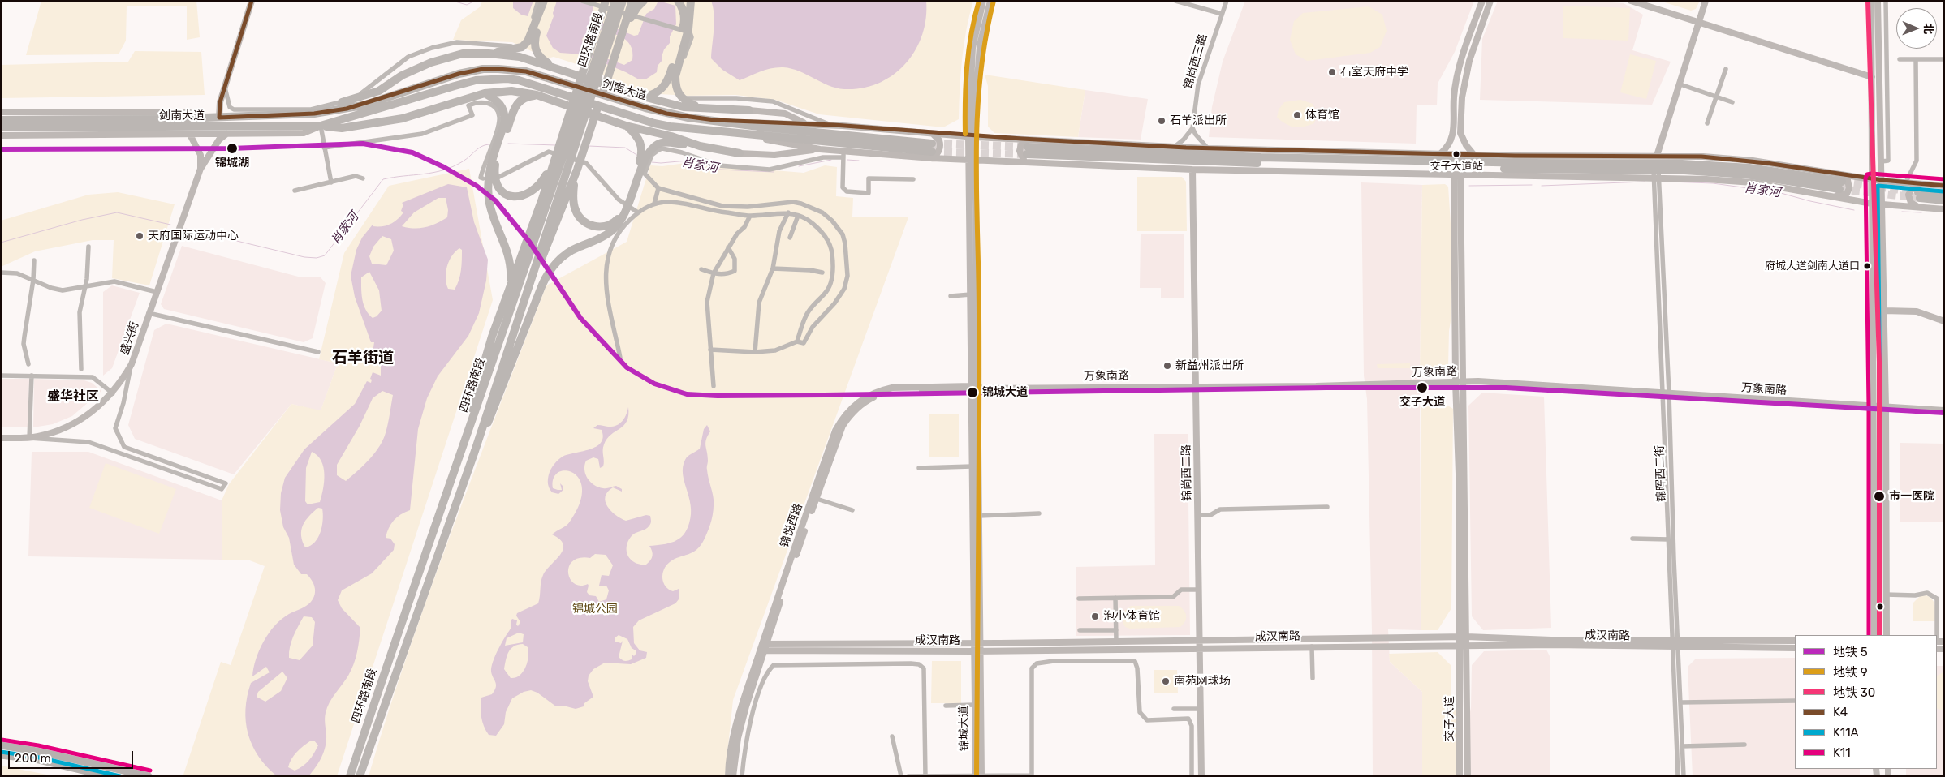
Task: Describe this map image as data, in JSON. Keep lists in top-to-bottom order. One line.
{"streets":{"highway":["四环路南段","剑南大道"],"main road":["盛兴街","万象南路","锦尚西二路","锦悦西路","成汉南路","交子大道","锦城大道"],"street":["锦尚西三路","锦晖西二街"]},"crossings":[["万象南路","锦尚西二路"],["万象南路","锦晖西二街"],["万象南路","锦悦西路"],["万象南路","交子大道"],["万象南路","锦城大道"],["锦尚西二路","成汉南路"],["锦晖西二街","成汉南路"],["锦悦西路","成汉南路"],["锦悦西路","锦城大道"],["成汉南路","交子大道"],["成汉南路","锦城大道"]],"districts":["石羊街道","盛华社区"],"water":["肖家河"],"parks":["锦城公园"],"places":["石室天府中学","体育馆","石羊派出所","锦城湖","交子大道站","天府国际运动中心","府城大道剑南大道口","新益州派出所","交子大道","锦城大道","市一医院","泡小体育馆","南苑网球场"],"lines":["metro line 9","metro line 30","transit line K4","metro line 5","transit line K11","transit line K11A"],"legend":["地铁 5","地铁 9","地铁 30","K4","K11A","K11"],"scale_bar":"200 m","north":"right"}
